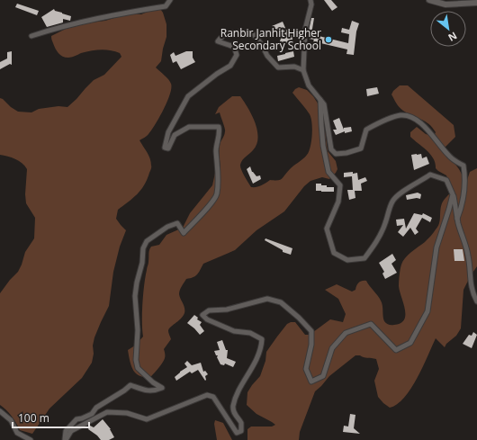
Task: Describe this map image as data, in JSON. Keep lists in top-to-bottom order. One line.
{"places":["Ranbir Janhit Higher Secondary School"],"scale_bar":"100 m","north":"bottom right"}
